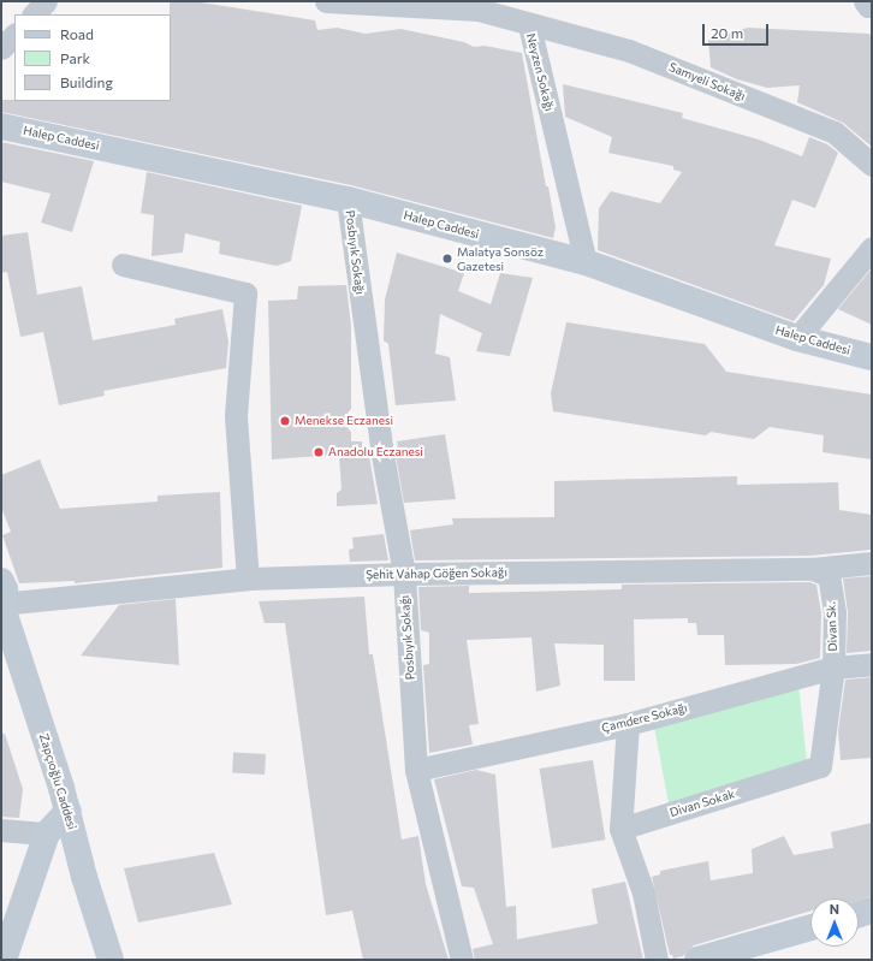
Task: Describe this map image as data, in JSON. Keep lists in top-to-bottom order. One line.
{"streets":{"street":["Neyzen Sokağı","Samyeli Sokağı","Halep Caddesi","Posbıyık Sokağı","Şehit Vahap Göğen Sokağı","Divan Sk.","Çamdere Sokağı","Zapçıoğlu Caddesi","Divan Sokak"]},"crossings":[["Neyzen Sokağı","Samyeli Sokağı"],["Neyzen Sokağı","Halep Caddesi"],["Halep Caddesi","Posbıyık Sokağı"],["Posbıyık Sokağı","Şehit Vahap Göğen Sokağı"],["Posbıyık Sokağı","Çamdere Sokağı"],["Şehit Vahap Göğen Sokağı","Divan Sk."],["Şehit Vahap Göğen Sokağı","Zapçıoğlu Caddesi"],["Divan Sk.","Çamdere Sokağı"],["Divan Sk.","Divan Sokak"],["Çamdere Sokağı","Divan Sokak"]],"places":["Malatya Sonsöz Gazetesi","Menekse Eczanesi","Anadolu Eczanesi"],"legend":["Road","Park","Building"],"scale_bar":"20 m","north":"top"}
